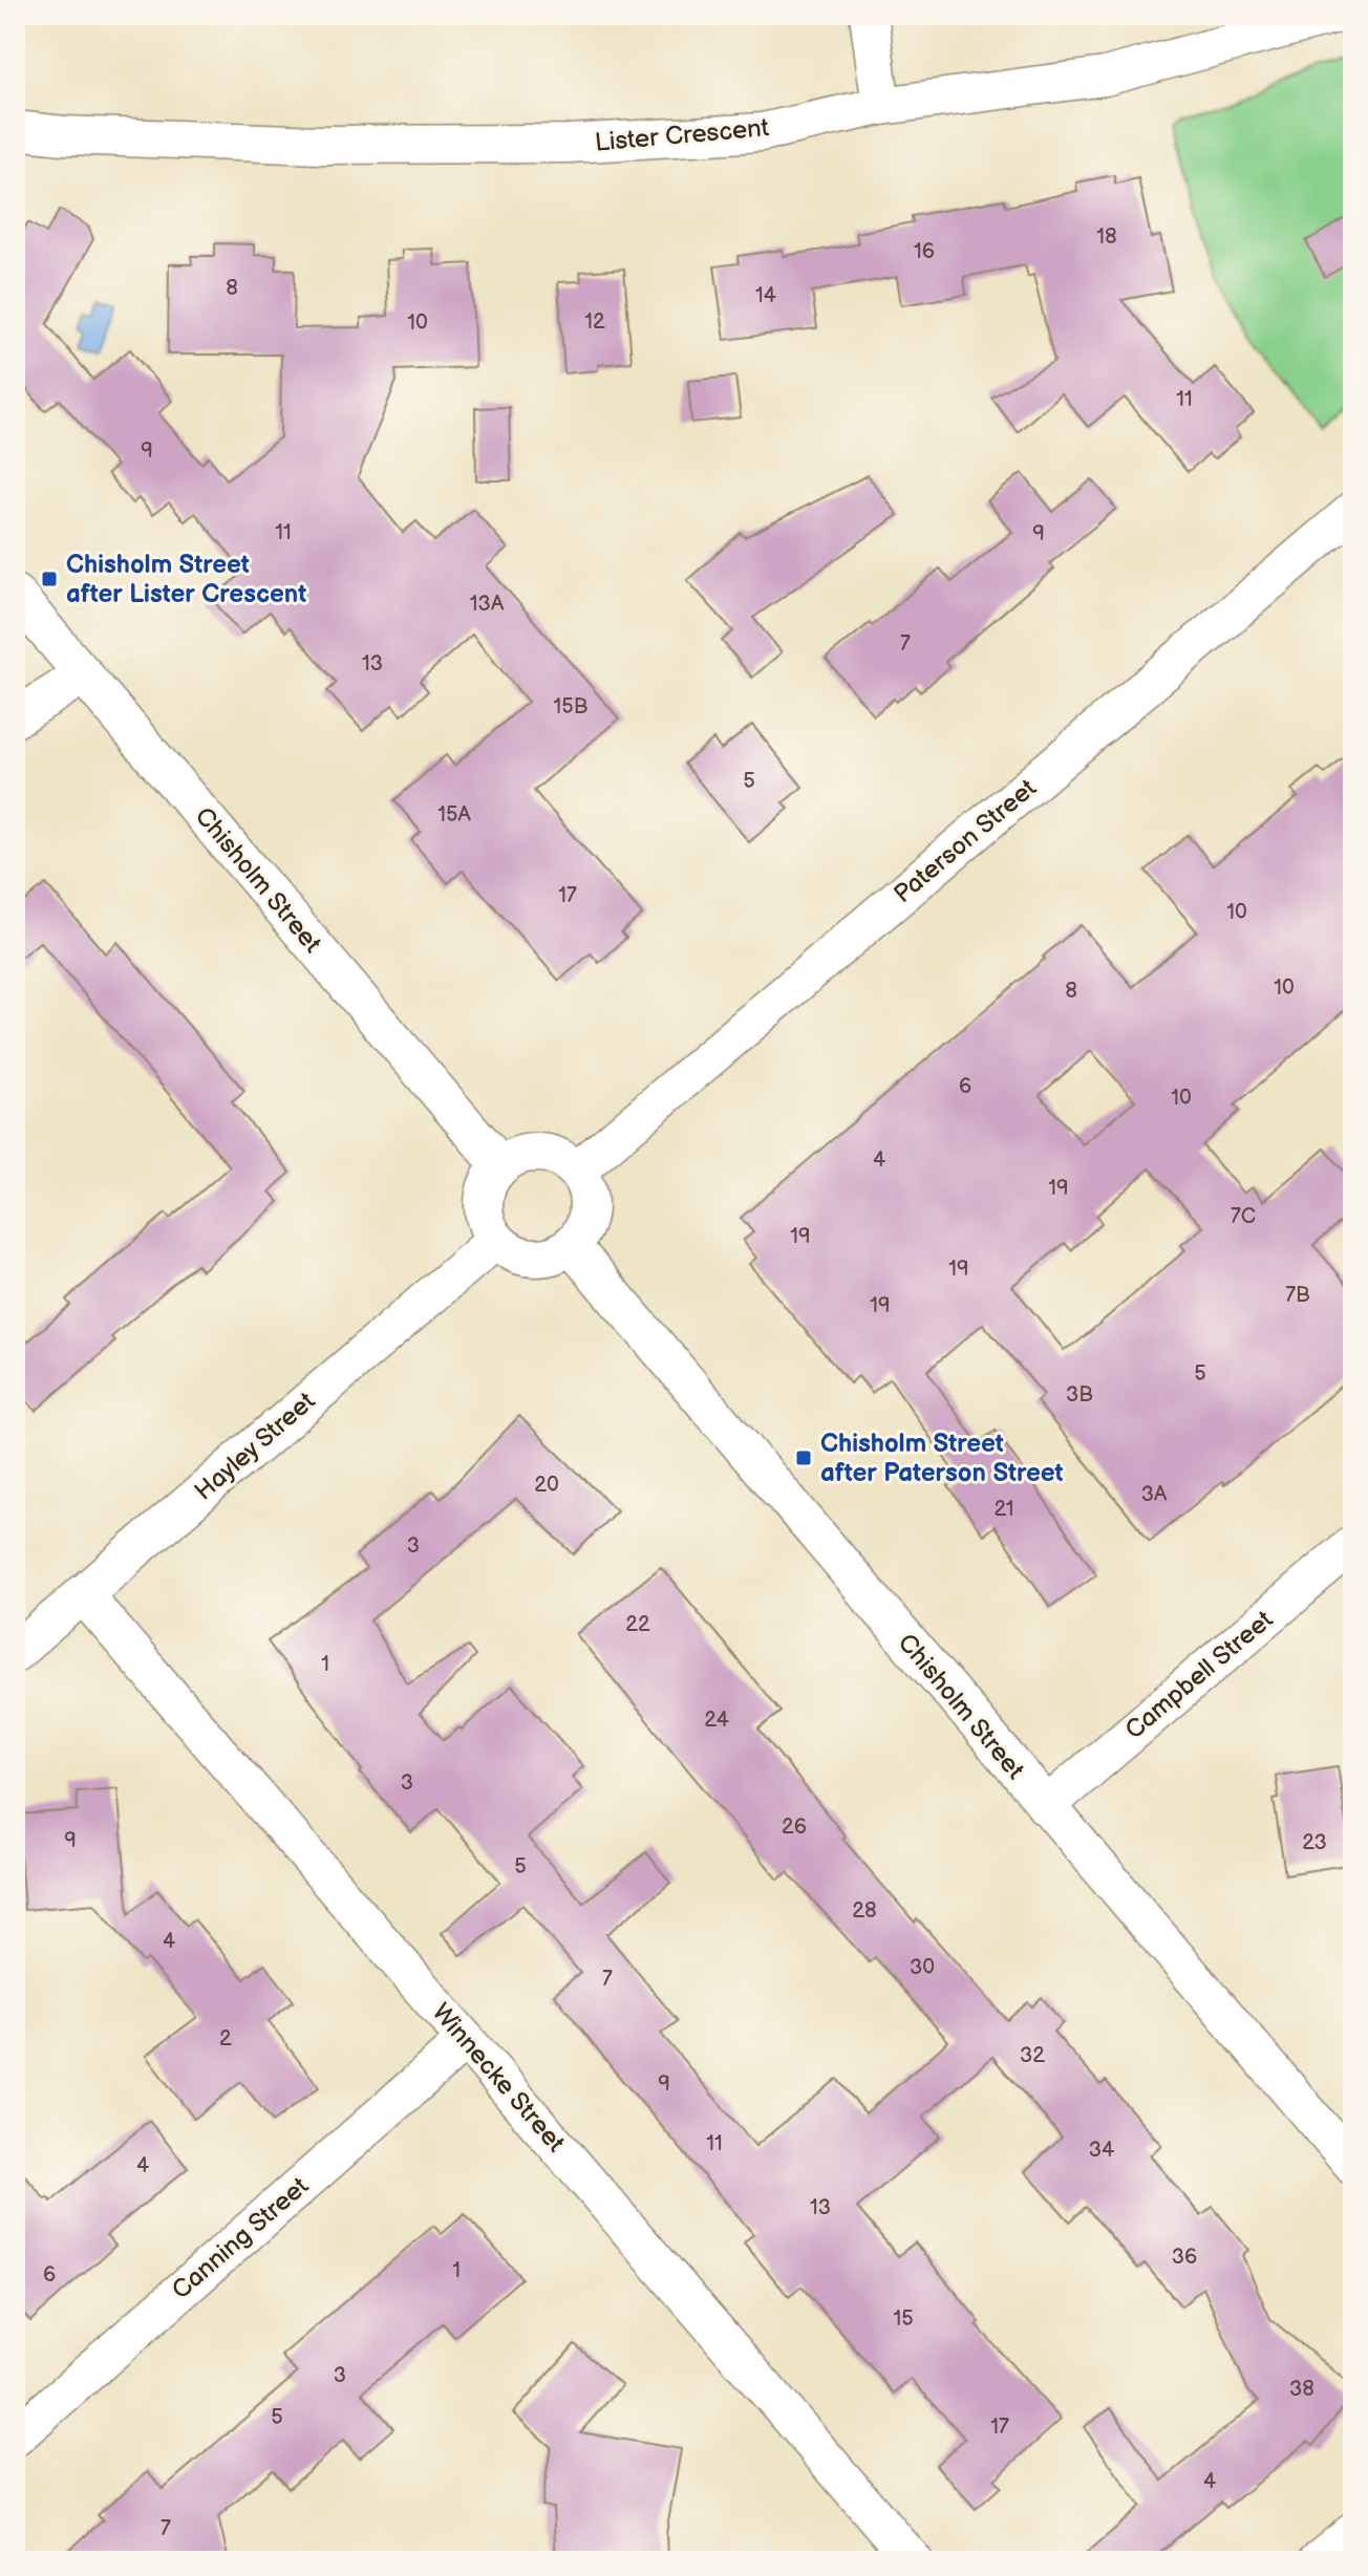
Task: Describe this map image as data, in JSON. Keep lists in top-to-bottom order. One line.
{"streets":{"street":["Lister Crescent","Paterson Street","Chisholm Street","Hayley Street","Campbell Street","Winnecke Street","Canning Street"]},"crossings":[["Paterson Street","Chisholm Street"],["Paterson Street","Hayley Street"],["Chisholm Street","Hayley Street"],["Chisholm Street","Campbell Street"],["Hayley Street","Winnecke Street"],["Winnecke Street","Canning Street"]],"places":{"transit":["Chisholm Street after Lister Crescent","Chisholm Street after Paterson Street"]},"house_numbers":["18","16","8","14","12","10","11","9","11","9","13A","7","13","15B","5","15A","17","10","10","8","6","10","4","19","7C","19","19","7B","19","5","3B","20","3A","21","3","22","1","24","3","26","9","23","5","28","4","30","7","2","32","9","11","34","4","13","36","1","6","15","3","38","5","17","4","7"]}
